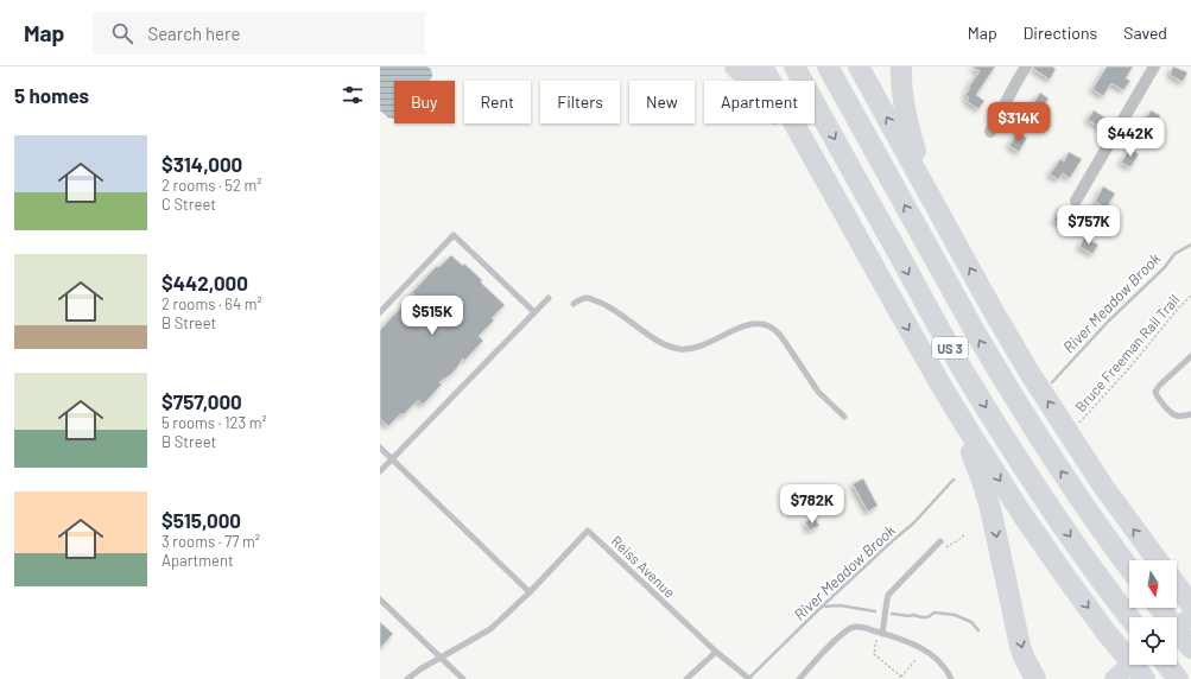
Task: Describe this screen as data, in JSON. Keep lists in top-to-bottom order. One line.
{"streets":{"highway":["US 3"],"lane":["Reiss Avenue"],"path":["Bruce Freeman Rail Trail"]},"water":["River Meadow Brook"],"north":"bottom","page":{"header":"Map","search":"Search here","nav":["Map","Directions","Saved"],"heading":"5 homes","chip":["Buy","Rent","Filters","New","Apartment"],"price":["$314K","$442K","$757K","$515K","$782K"],"list":[{"name":"$314,000","note":"2 rooms · 52 m² · C Street"},{"name":"$442,000","note":"2 rooms · 64 m² · B Street"},{"name":"$757,000","note":"5 rooms · 123 m² · B Street"},{"name":"$515,000","note":"3 rooms · 77 m² · Apartment"}]}}
